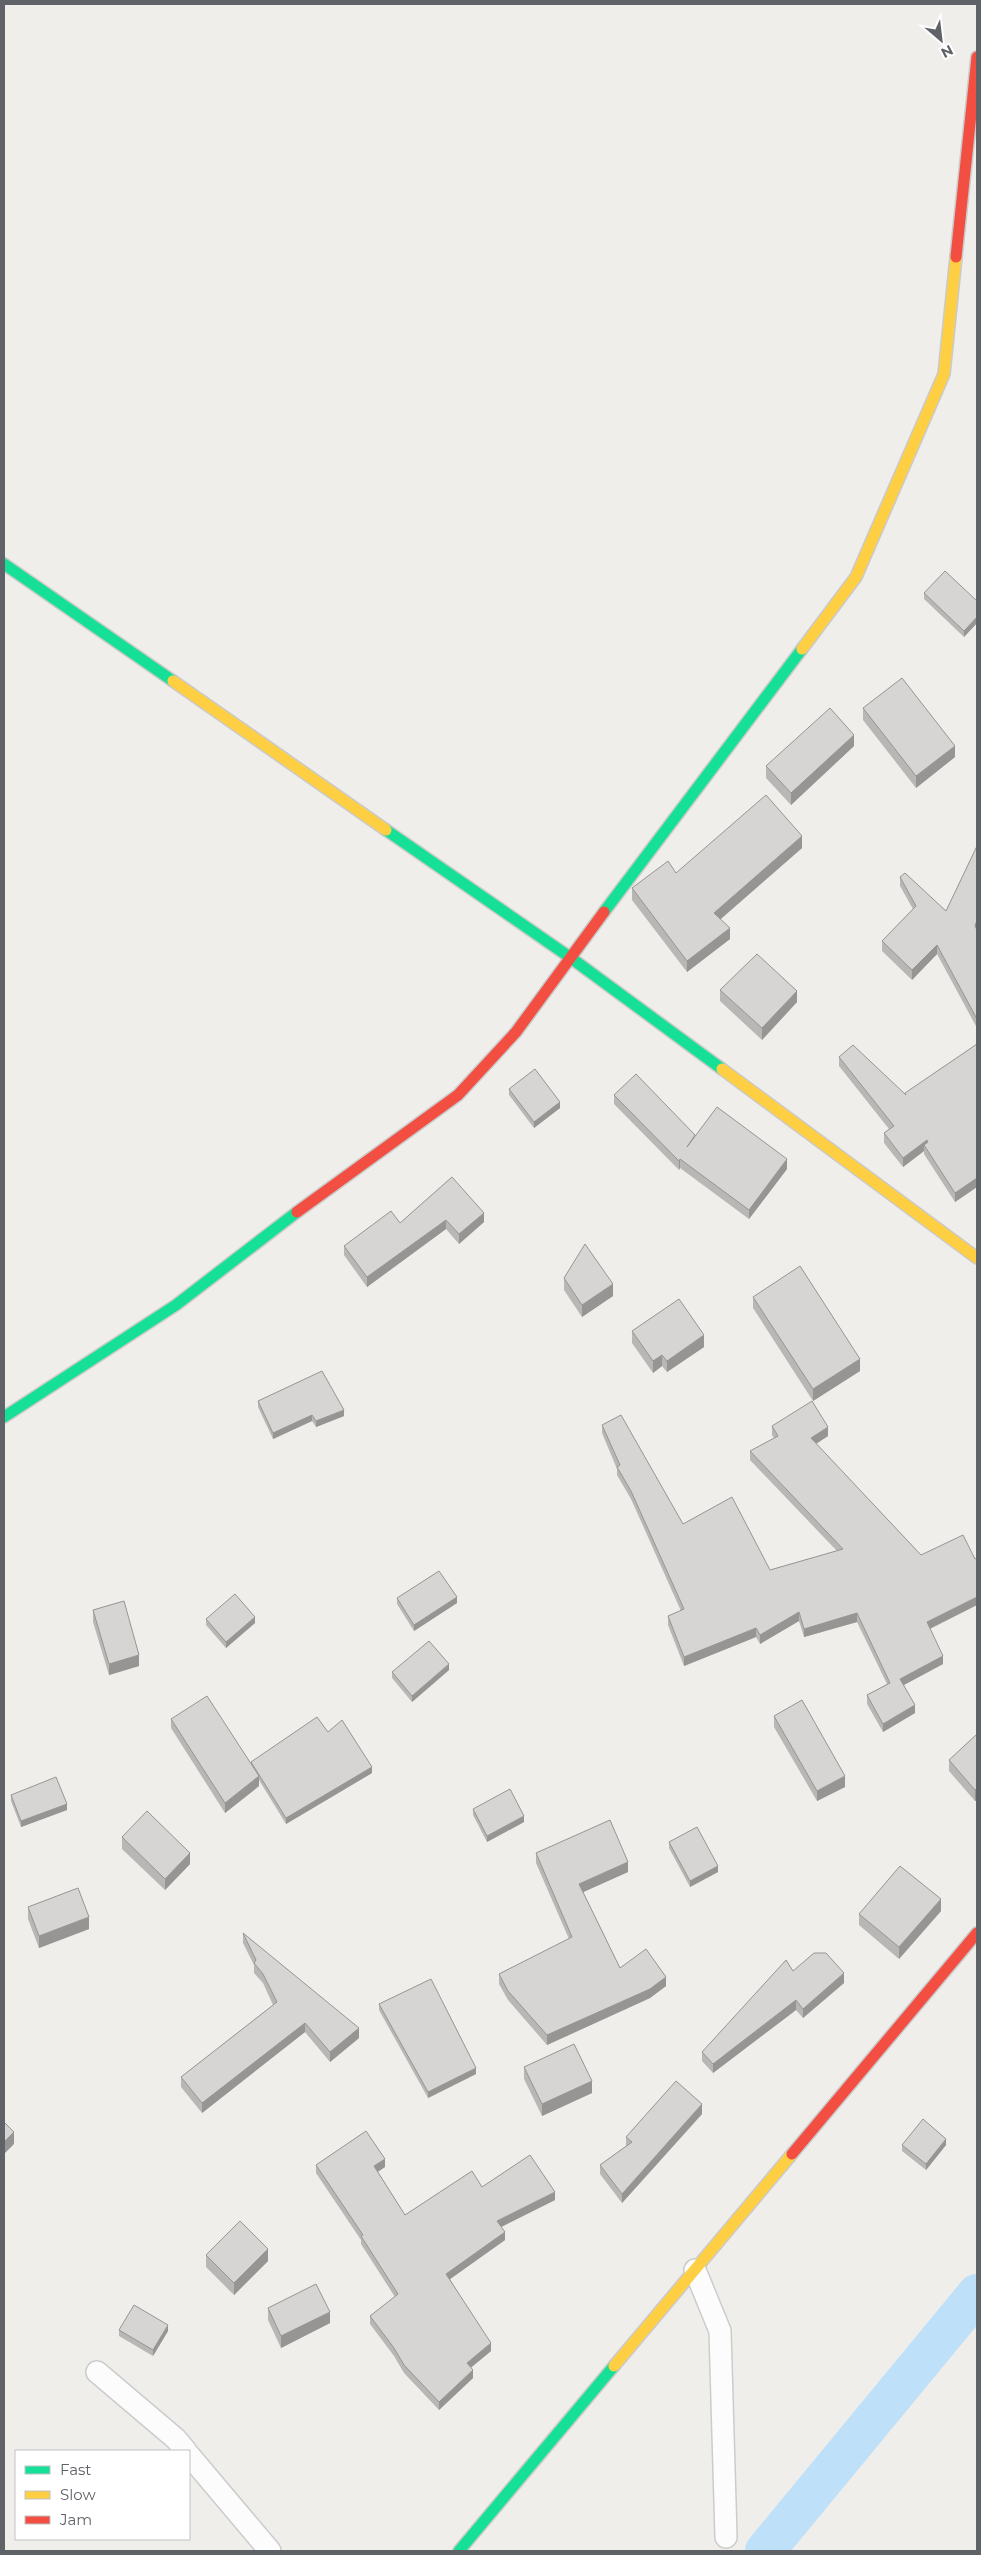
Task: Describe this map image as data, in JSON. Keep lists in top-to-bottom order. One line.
{"legend":["Fast","Slow","Jam"],"north":"bottom right"}
